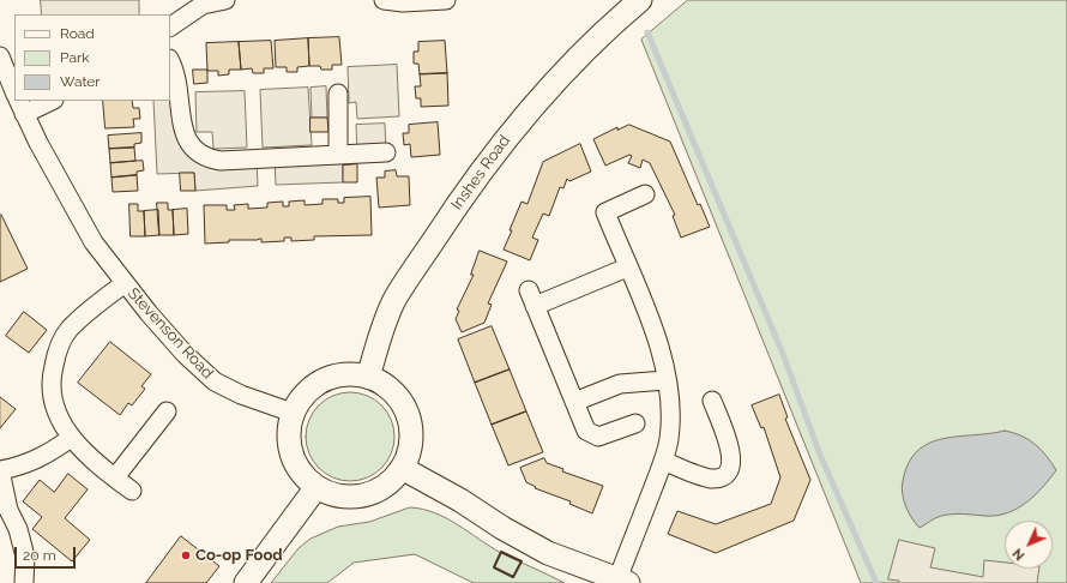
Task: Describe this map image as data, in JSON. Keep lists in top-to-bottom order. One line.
{"streets":{"street":["Inshes Road","Stevenson Road"]},"crossings":[["Inshes Road","Stevenson Road"]],"places":["Co-op Food"],"legend":["Road","Park","Water"],"scale_bar":"20 m","north":"bottom left"}
